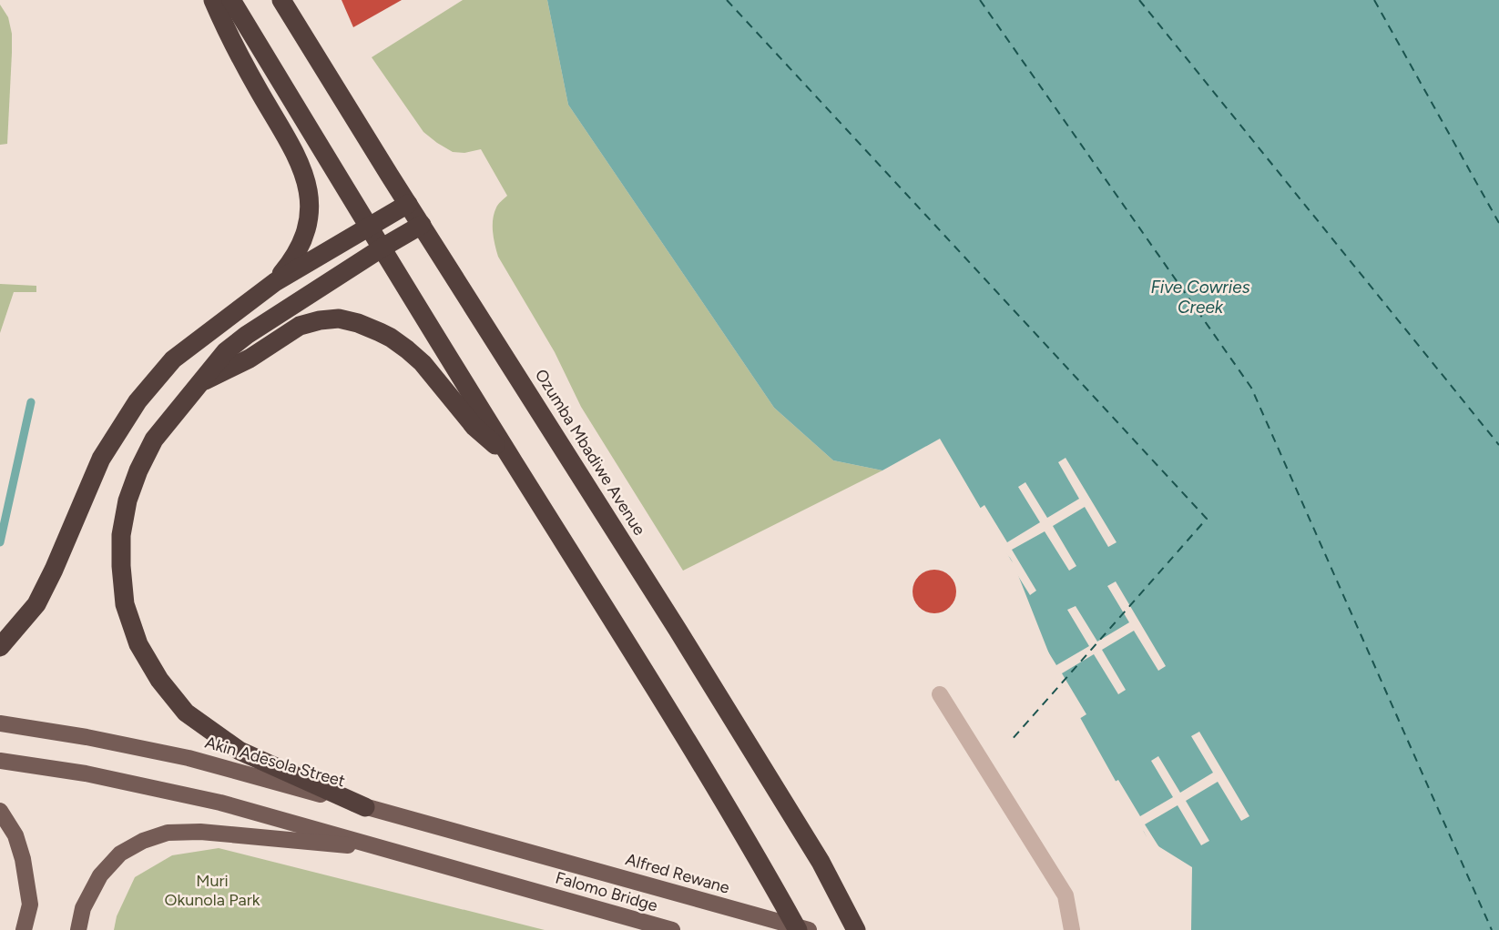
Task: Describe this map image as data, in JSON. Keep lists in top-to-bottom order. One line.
{"streets":{"highway":["Ozumba Mbadiwe Avenue"],"main road":["Akin Adesola Street","Alfred Rewane","Falomo Bridge"]},"crossings":[["Akin Adesola Street","Alfred Rewane"]],"water":["Five Cowries Creek"],"parks":["Muri Okunola Park"]}
